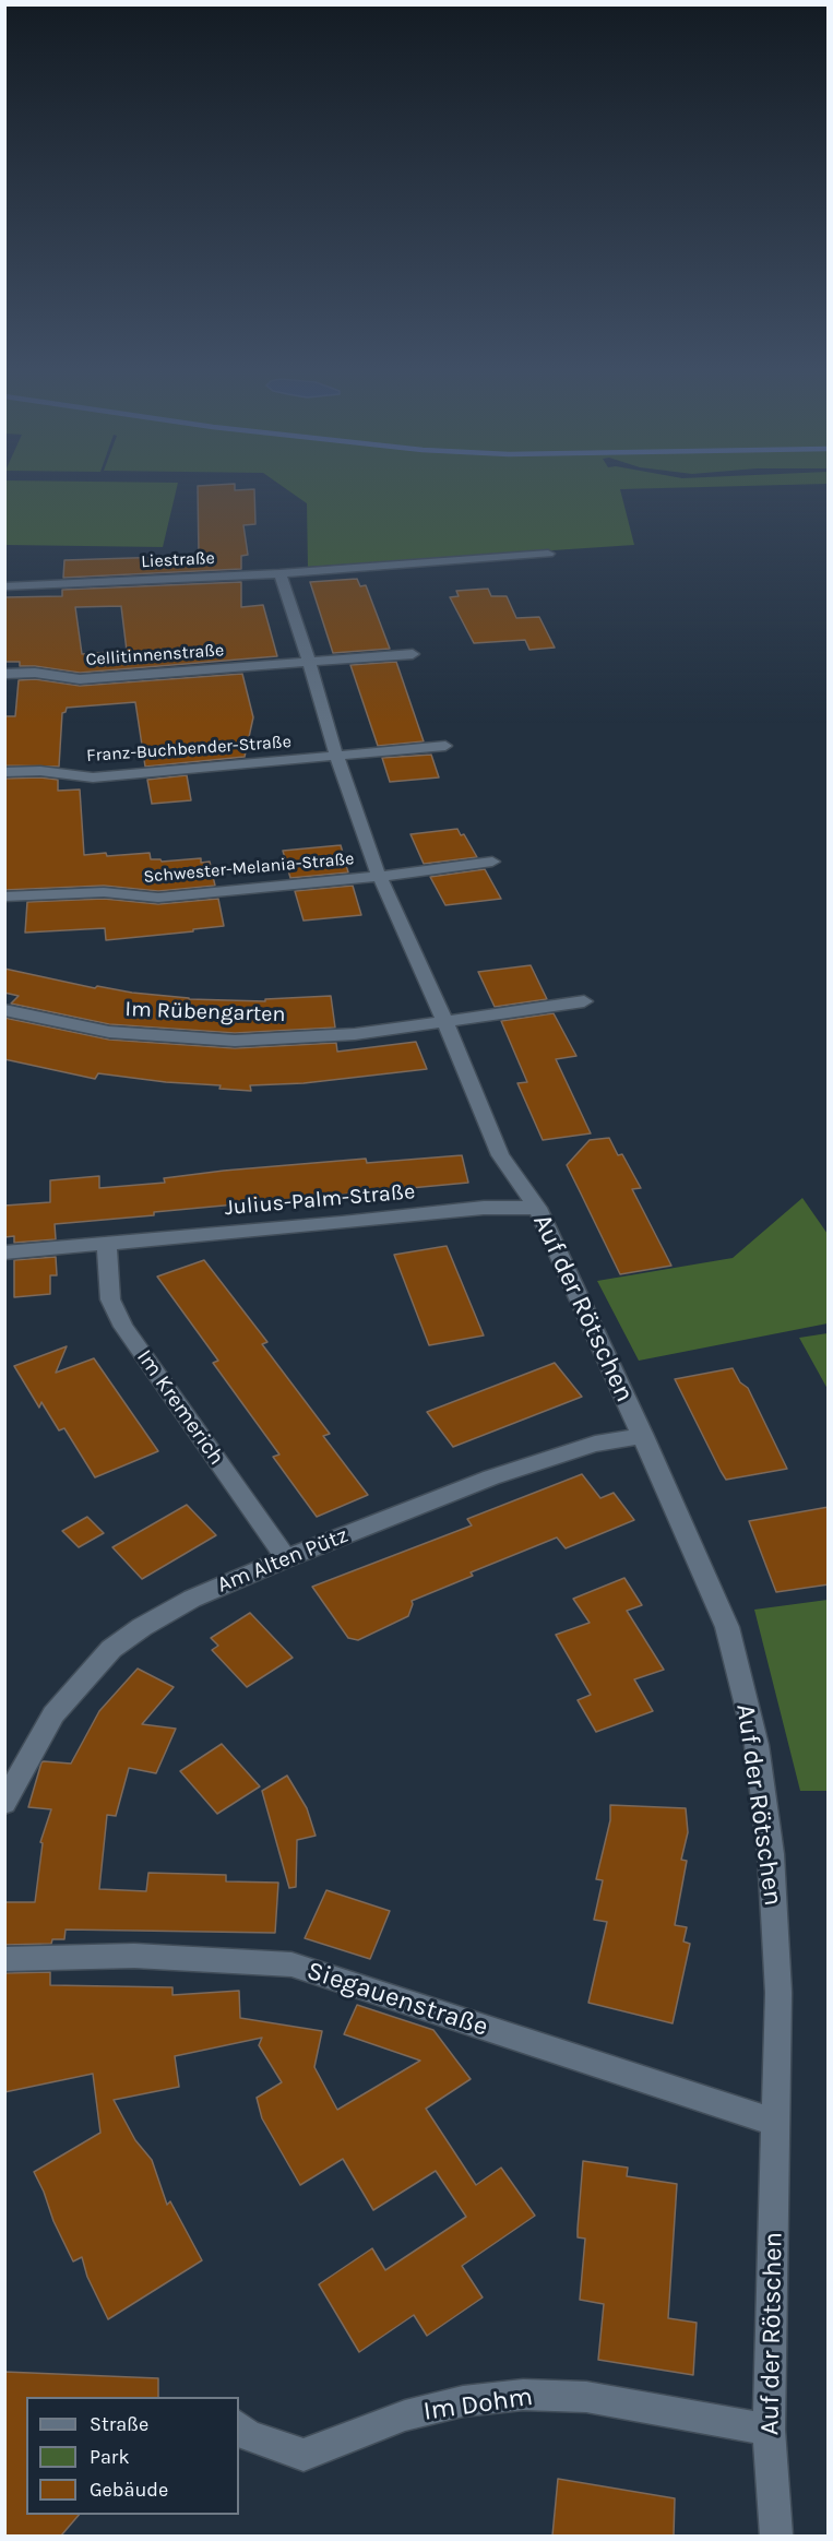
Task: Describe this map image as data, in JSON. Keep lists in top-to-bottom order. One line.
{"streets":{"street":["Liestraße","Cellitinnenstraße","Franz-Buchbender-Straße","Schwester-Melania-Straße","Im Rübengarten","Julius-Palm-Straße","Auf der Rötschen","Im Kremerich","Am Alten Pütz","Siegauenstraße","Im Dohm"]},"crossings":[["Liestraße","Auf der Rötschen"],["Cellitinnenstraße","Auf der Rötschen"],["Franz-Buchbender-Straße","Auf der Rötschen"],["Schwester-Melania-Straße","Auf der Rötschen"],["Im Rübengarten","Auf der Rötschen"],["Julius-Palm-Straße","Auf der Rötschen"],["Julius-Palm-Straße","Im Kremerich"],["Auf der Rötschen","Am Alten Pütz"],["Auf der Rötschen","Siegauenstraße"],["Auf der Rötschen","Im Dohm"],["Im Kremerich","Am Alten Pütz"]],"legend":["Straße","Park","Gebäude"]}
